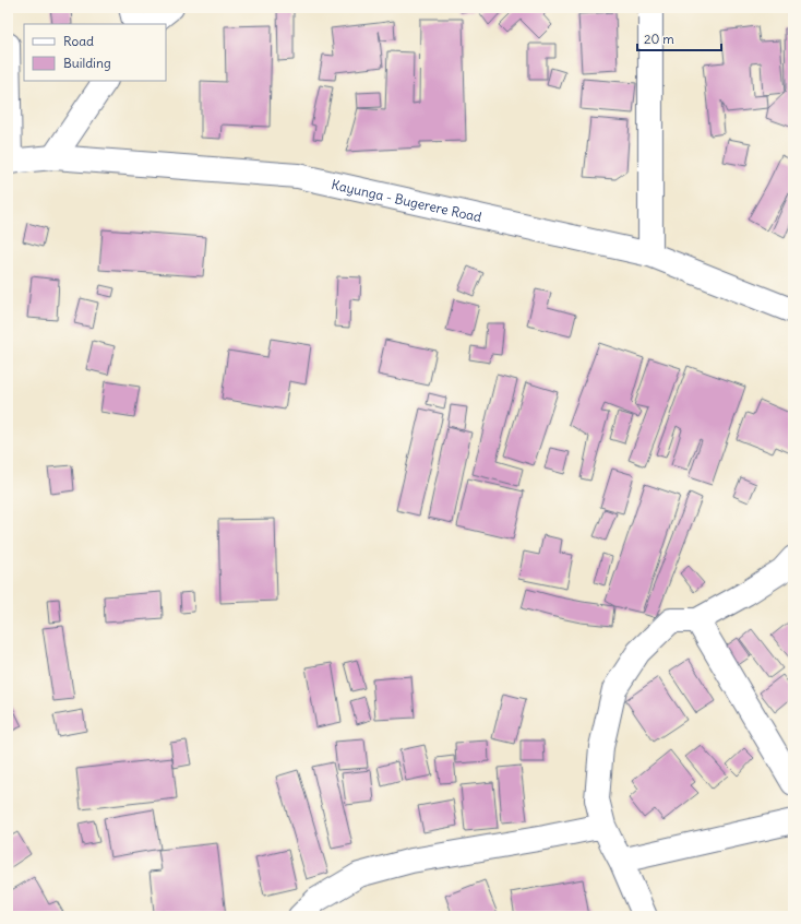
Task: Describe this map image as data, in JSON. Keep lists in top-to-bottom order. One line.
{"streets":{"street":["Kayunga - Bugerere Road"]},"legend":["Road","Building"],"scale_bar":"20 m"}
